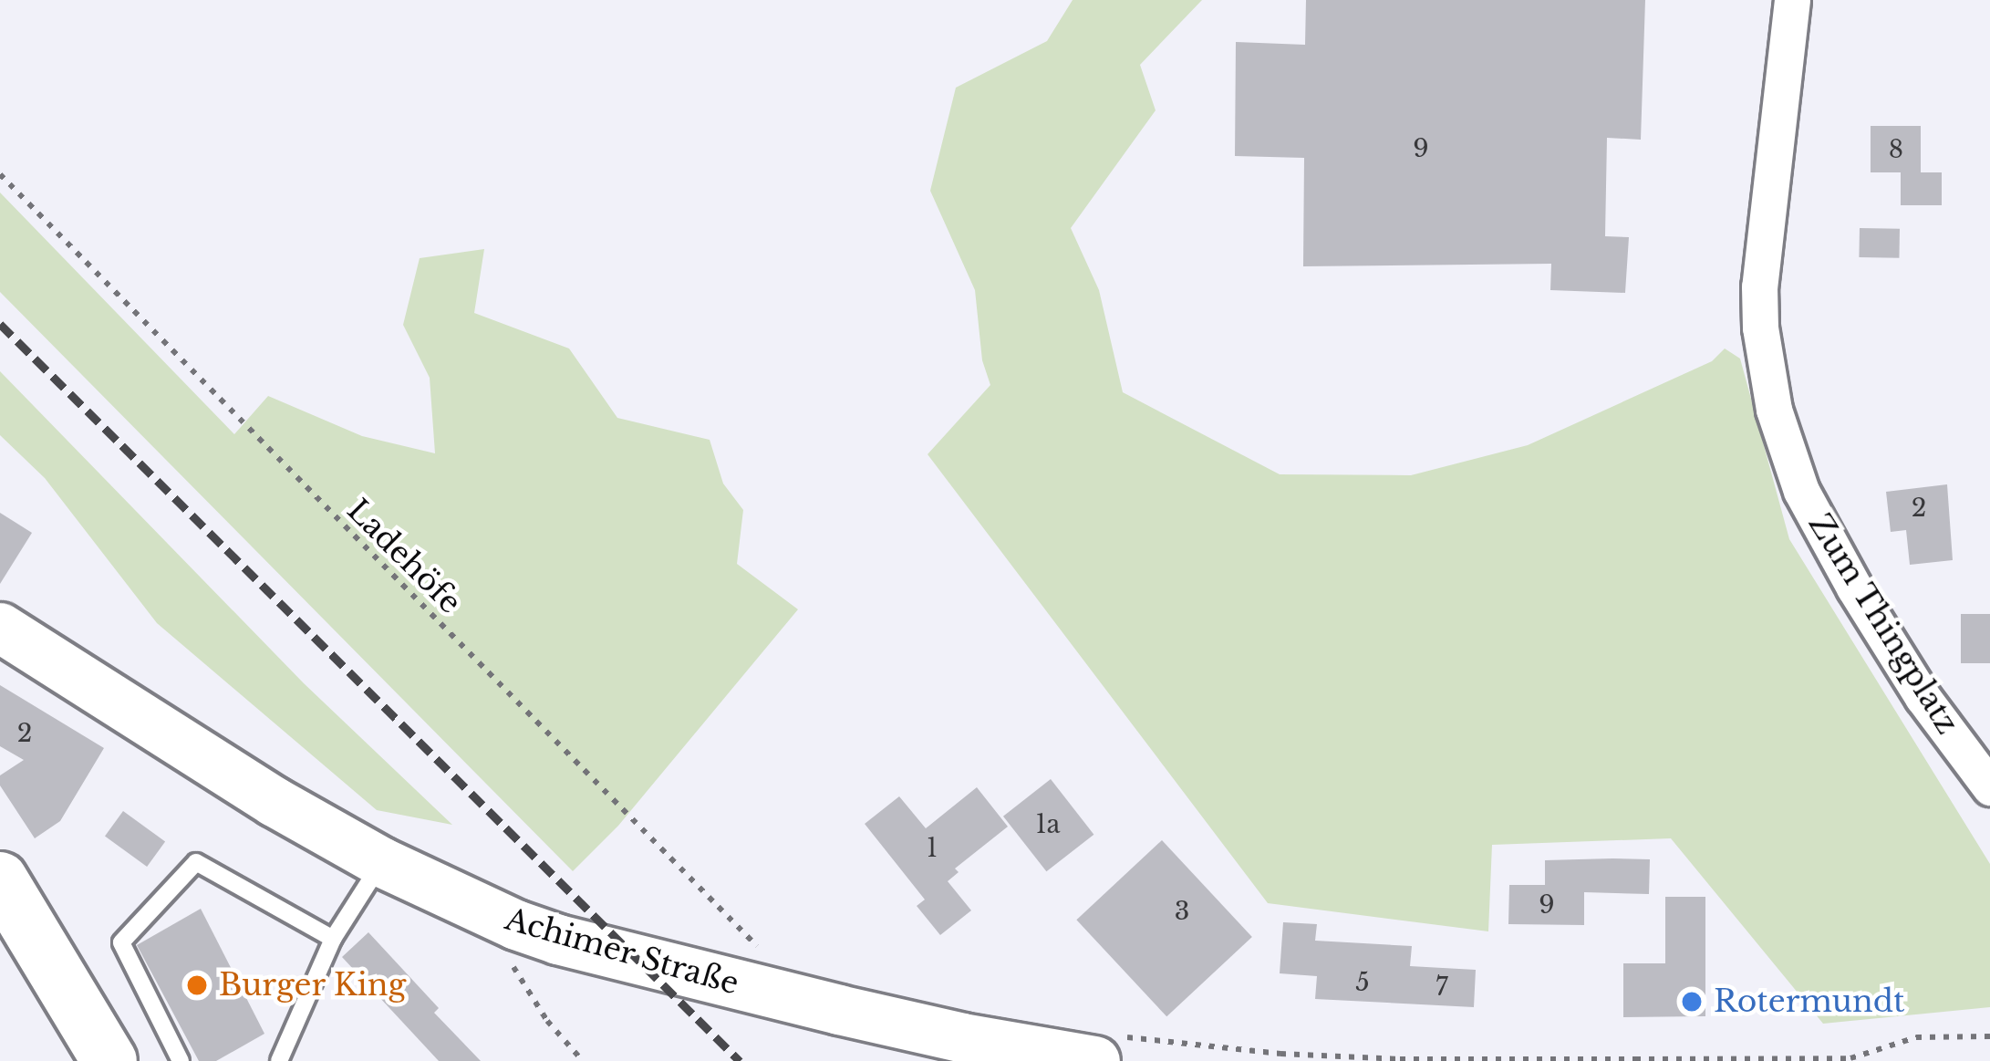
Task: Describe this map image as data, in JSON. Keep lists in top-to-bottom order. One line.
{"streets":{"main road":["Achimer Straße"],"street":["Zum Thingplatz"],"path":["Ladehöfe"]},"places":["Burger King","Rotermundt"],"house_numbers":["9","8","2","2","1a","1","9","3","5","7"]}
